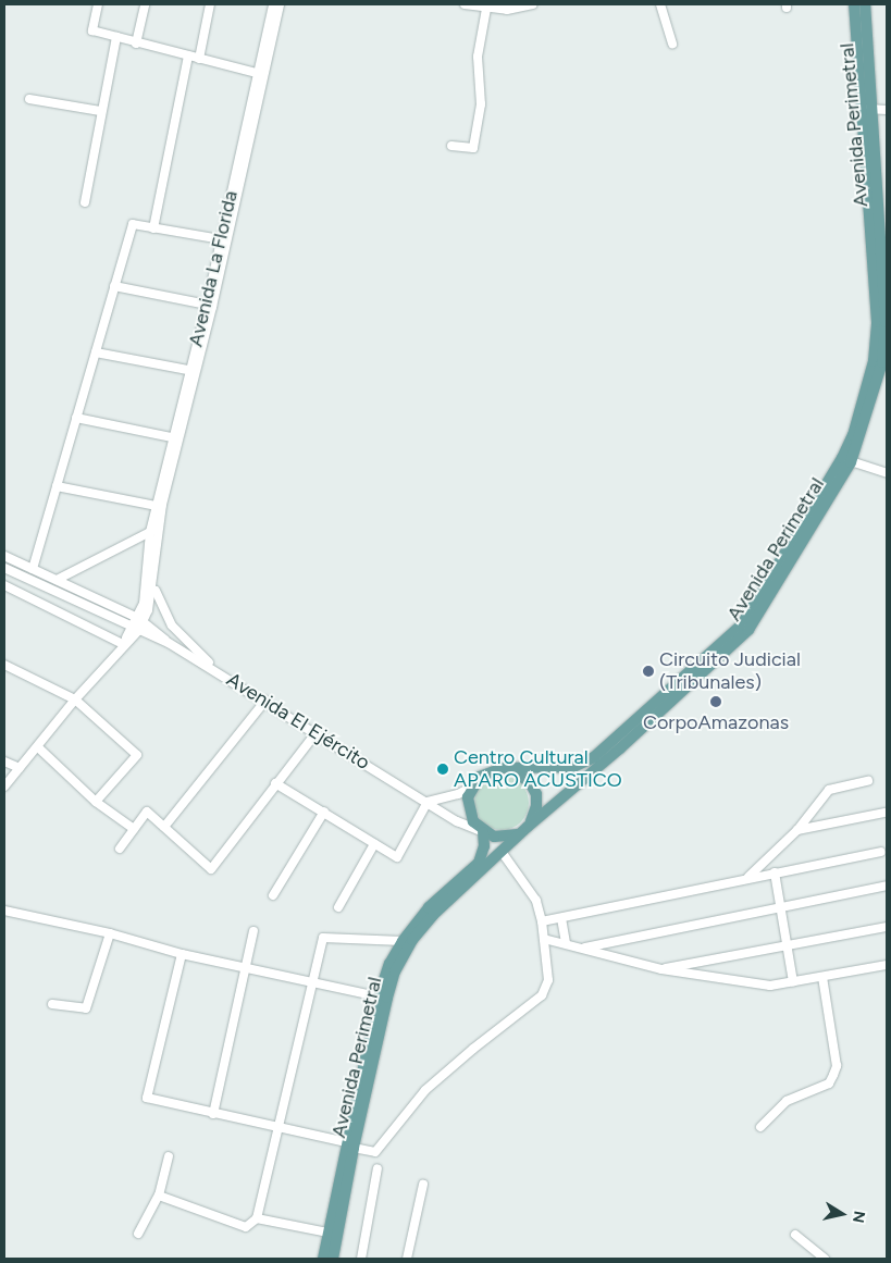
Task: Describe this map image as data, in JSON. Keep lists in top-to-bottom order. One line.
{"streets":{"main road":["Avenida Perimetral"],"street":["Avenida La Florida","Avenida El Ejército"]},"crossings":[["Avenida Perimetral","Avenida El Ejército"],["Avenida La Florida","Avenida El Ejército"]],"places":["Circuito Judicial (Tribunales)","CorpoAmazonas","Centro Cultural APARO ACUSTICO"],"north":"right"}
